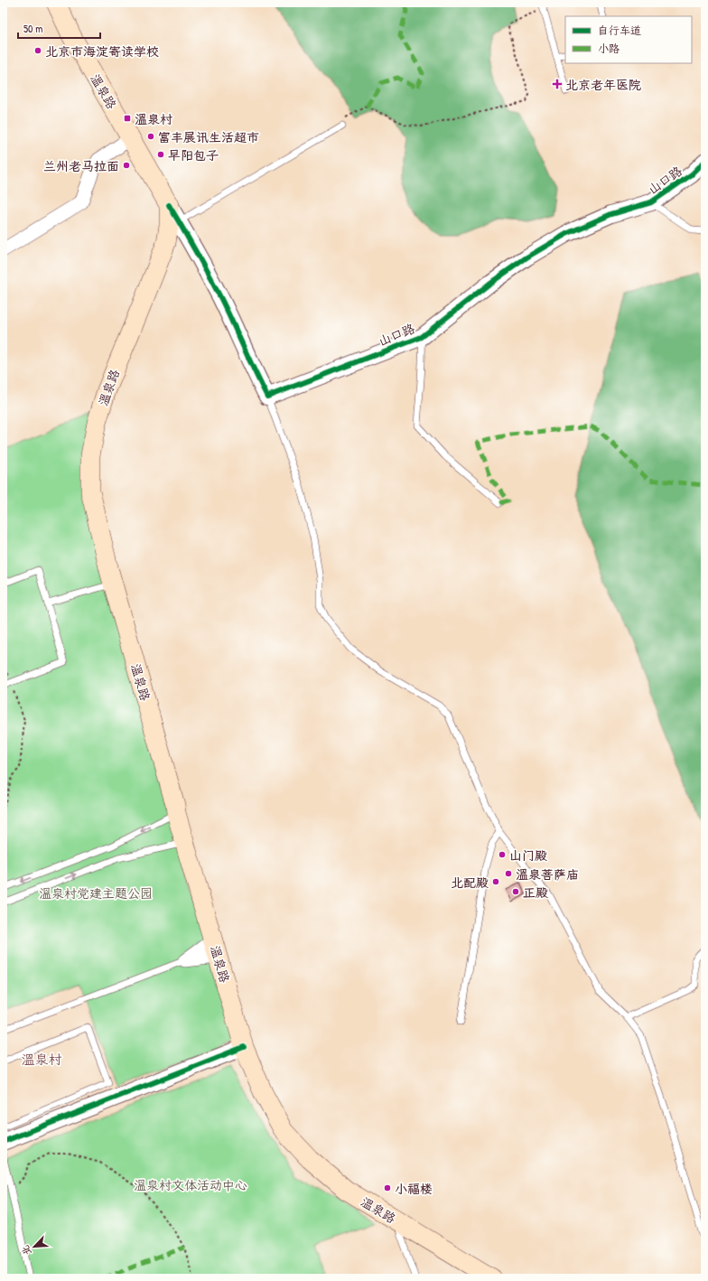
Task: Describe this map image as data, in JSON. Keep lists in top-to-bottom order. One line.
{"streets":{"main road":["温泉路"],"street":["山口路"]},"districts":["温泉村"],"parks":["温泉村党建主题公园","温泉村文体活动中心"],"places":{"other":["北京市海淀寄读学校","富丰展讯生活超市","早阳包子","兰州老马拉面","山门殿","温泉菩萨庙","北配殿","正殿","小福楼"],"health":["北京老年医院"],"transit":["温泉村"]},"legend":["自行车道","小路"],"scale_bar":"50 m","north":"bottom left"}
